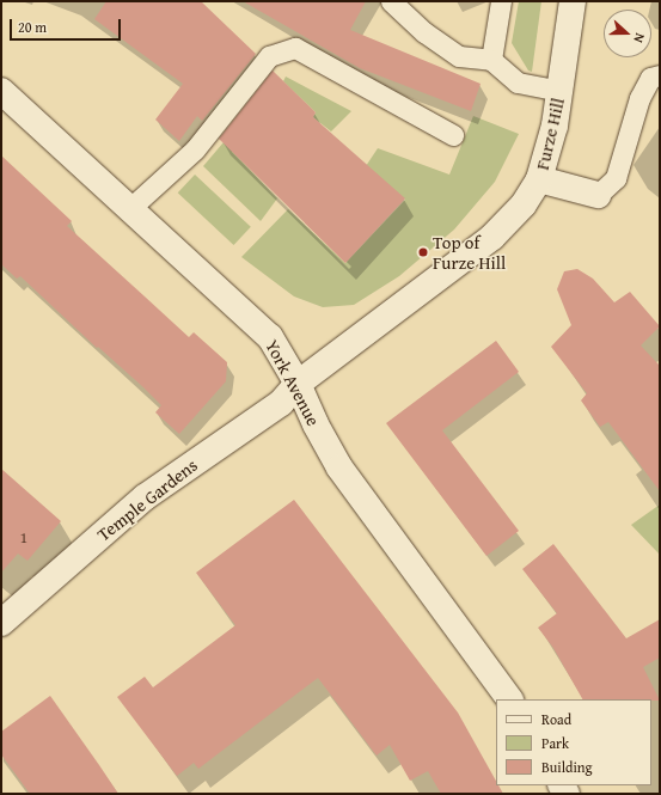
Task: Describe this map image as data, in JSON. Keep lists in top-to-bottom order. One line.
{"streets":{"street":["Furze Hill","York Avenue","Temple Gardens"]},"crossings":[["Furze Hill","York Avenue"],["Furze Hill","Temple Gardens"],["York Avenue","Temple Gardens"]],"places":["Top of Furze Hill"],"house_numbers":["1"],"legend":["Road","Park","Building"],"scale_bar":"20 m","north":"right"}
